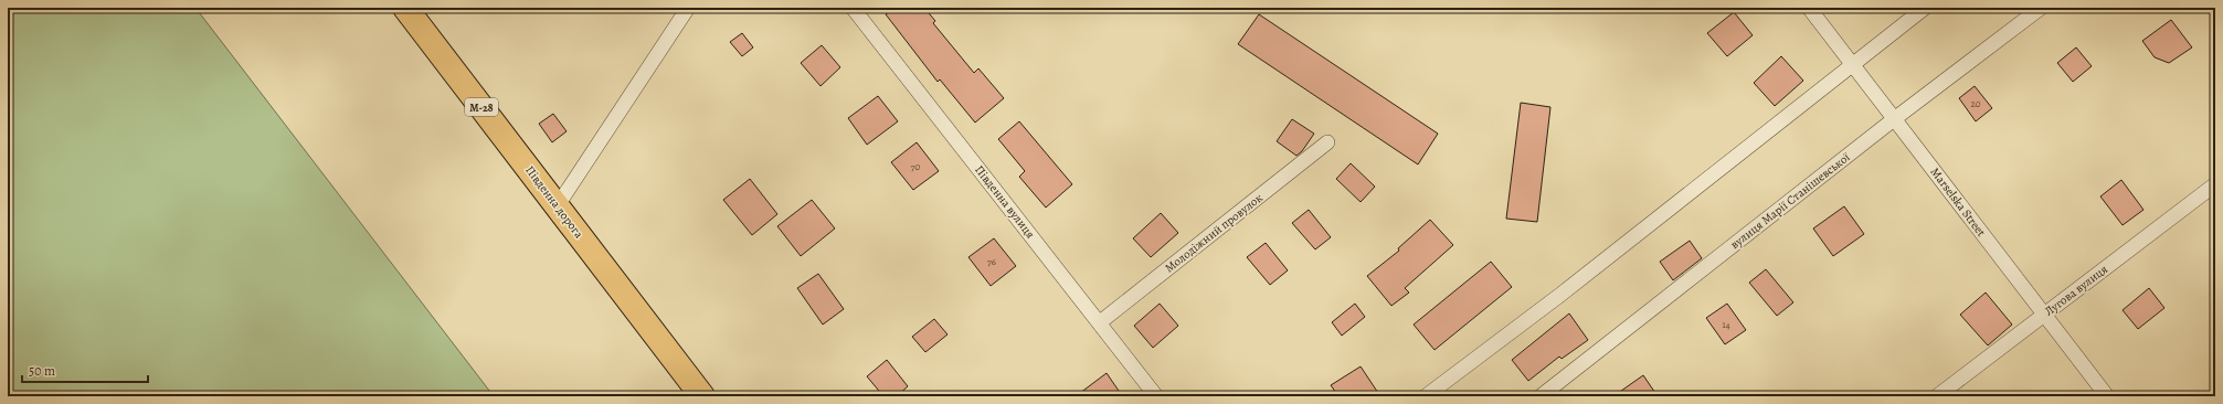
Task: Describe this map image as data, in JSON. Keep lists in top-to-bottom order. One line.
{"streets":{"highway":["М-28","Південна дорога"],"street":["вулиця Марії Станішевської","Південна вулиця","Marselska Street","Молодіжний провулок","Лугова вулиця"]},"crossings":[["вулиця Марії Станішевської","Marselska Street"],["Південна вулиця","Молодіжний провулок"],["Marselska Street","Лугова вулиця"]],"house_numbers":["20","70","76","14"],"scale_bar":"50 m"}
